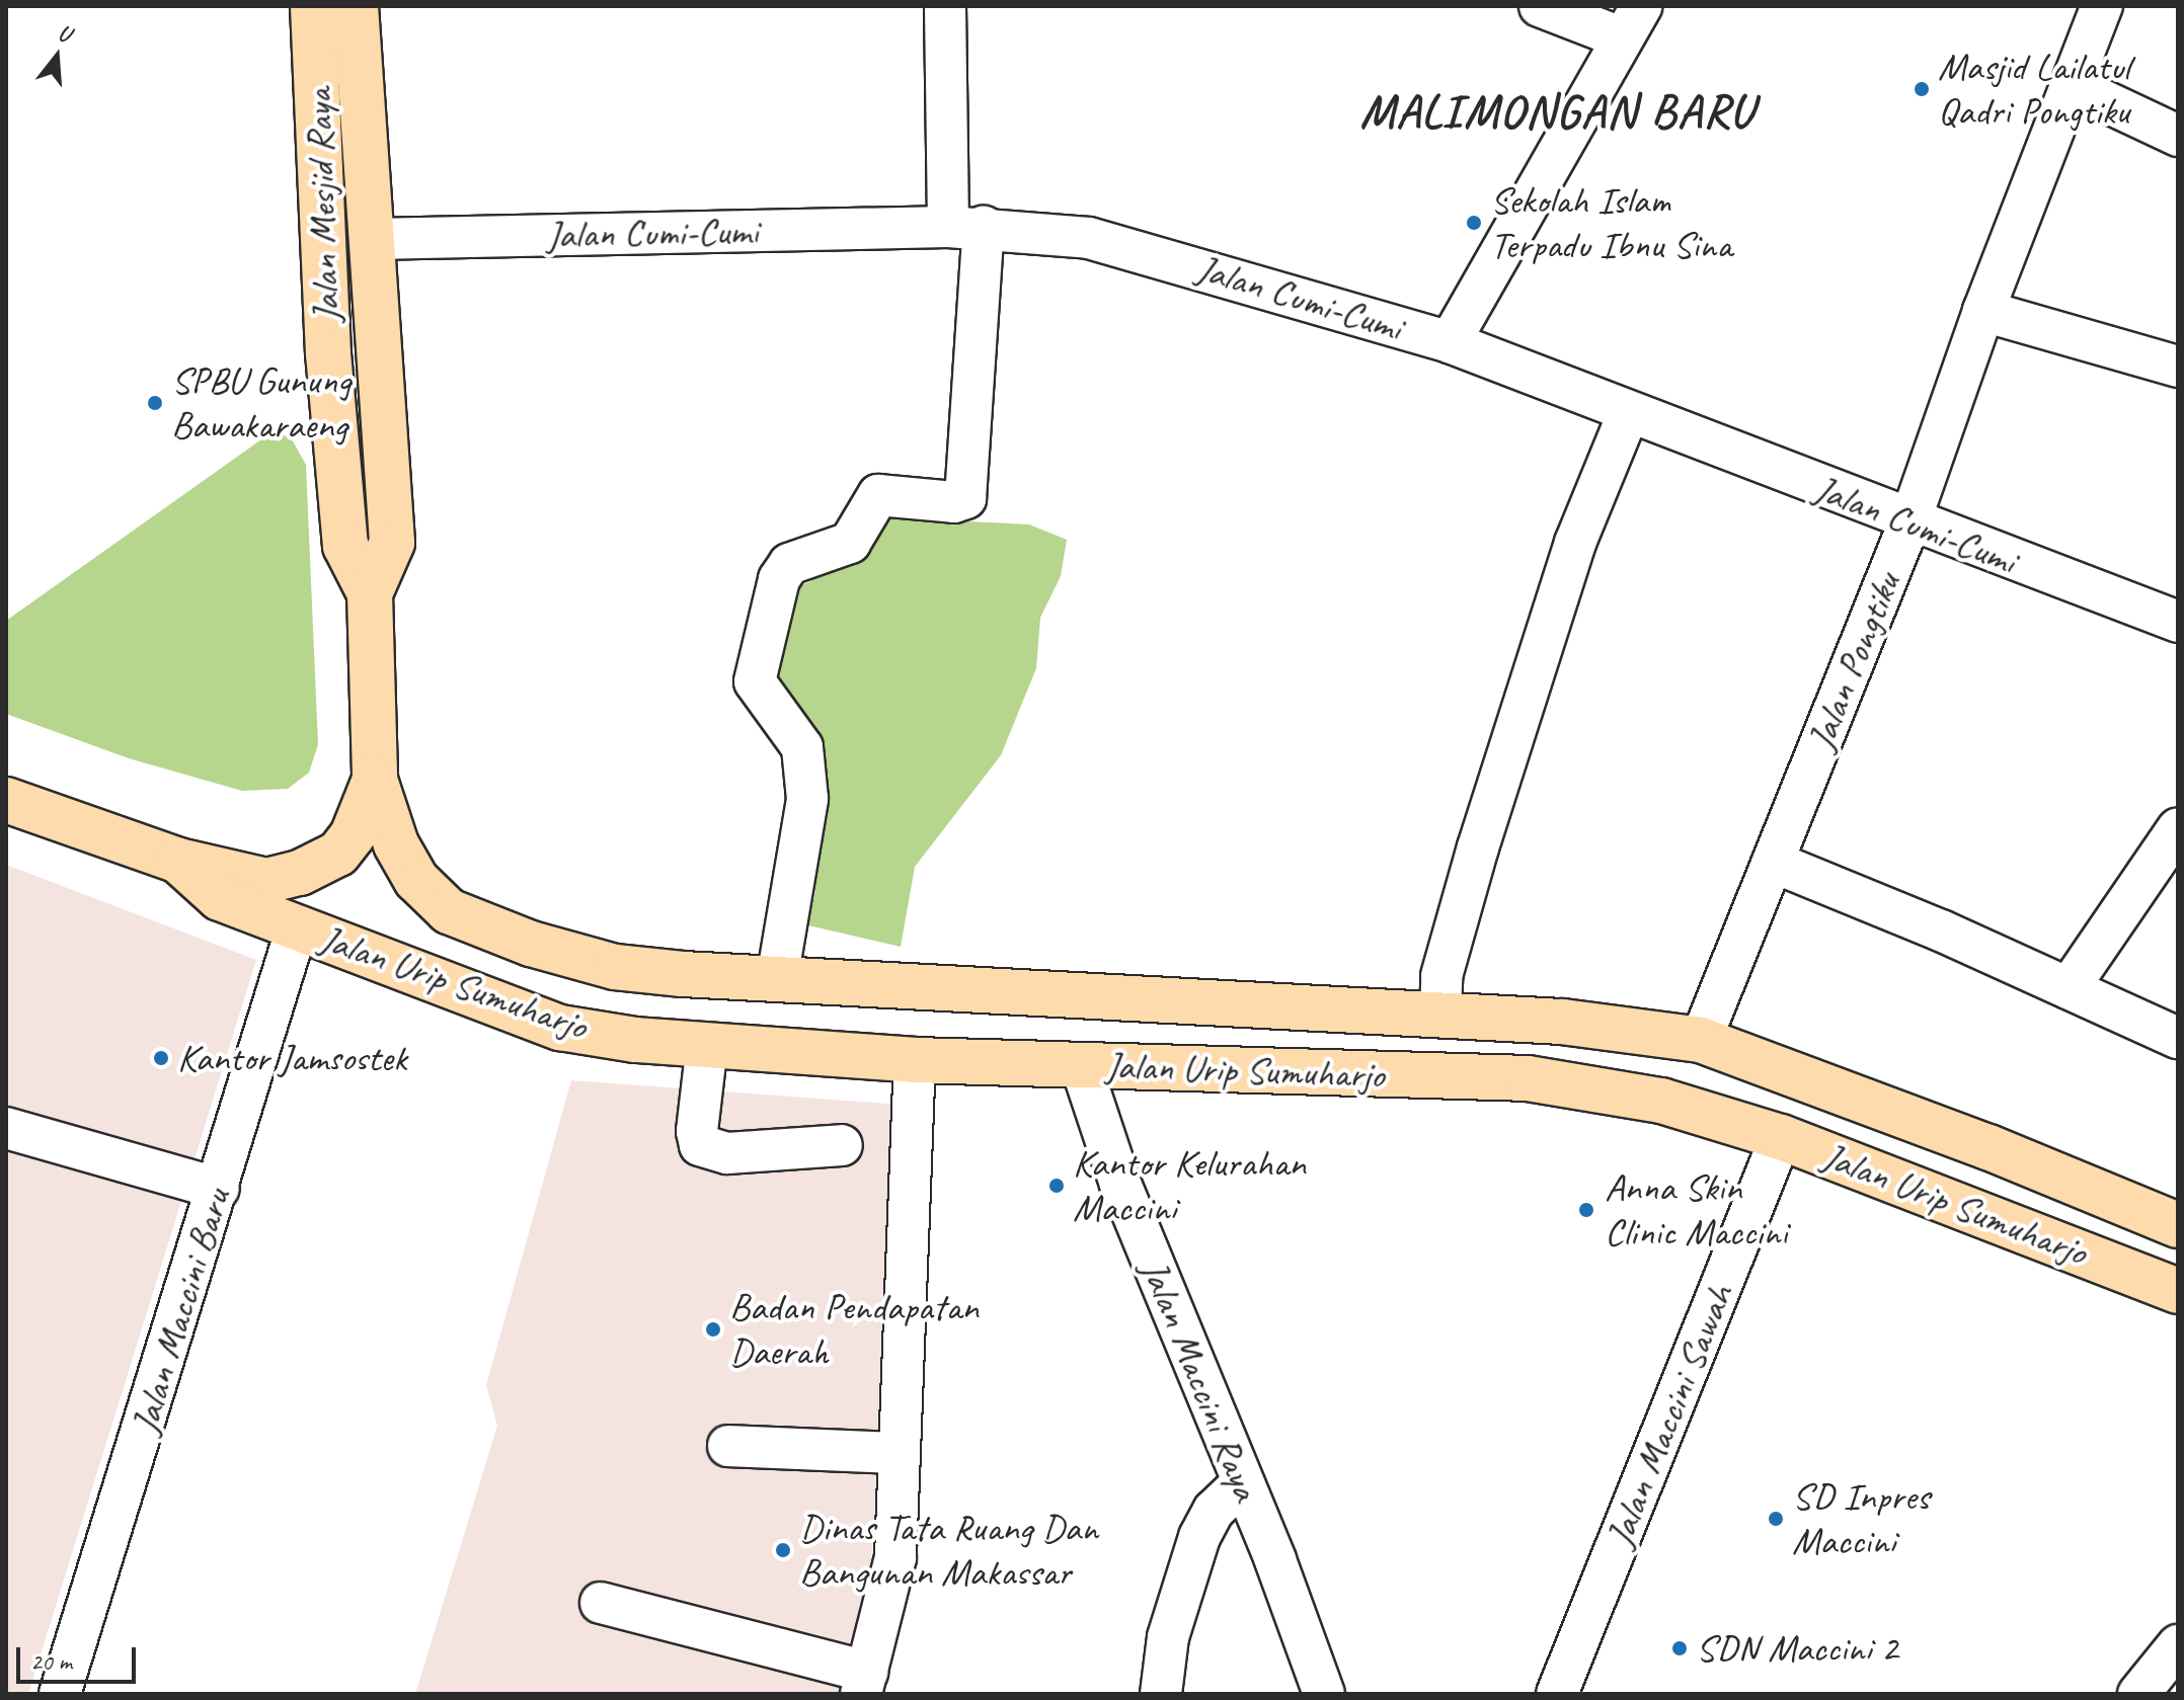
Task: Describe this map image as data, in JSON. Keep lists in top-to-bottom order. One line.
{"streets":{"highway":["Jalan Mesjid Raya","Jalan Urip Sumuharjo"],"street":["Jalan Cumi-Cumi","Jalan Pongtiku","Jalan Maccini Baru","Jalan Maccini Raya","Jalan Maccini Sawah"]},"crossings":[["Jalan Mesjid Raya","Jalan Cumi-Cumi"],["Jalan Mesjid Raya","Jalan Urip Sumuharjo"],["Jalan Cumi-Cumi","Jalan Pongtiku"],["Jalan Pongtiku","Jalan Urip Sumuharjo"],["Jalan Urip Sumuharjo","Jalan Maccini Baru"],["Jalan Urip Sumuharjo","Jalan Maccini Raya"],["Jalan Urip Sumuharjo","Jalan Maccini Sawah"]],"districts":["MALIMONGAN BARU"],"places":["Masjid Lailatul Qadri Pongtiku","Sekolah Islam Terpadu Ibnu Sina","SPBU Gunung Bawakaraeng","Kantor Jamsostek","Kantor Kelurahan Maccini","Anna Skin Clinic Maccini","Badan Pendapatan Daerah","SD Inpres Maccini","Dinas Tata Ruang Dan Bangunan Makassar","SDN Maccini 2"],"scale_bar":"20 m","north":"top"}
